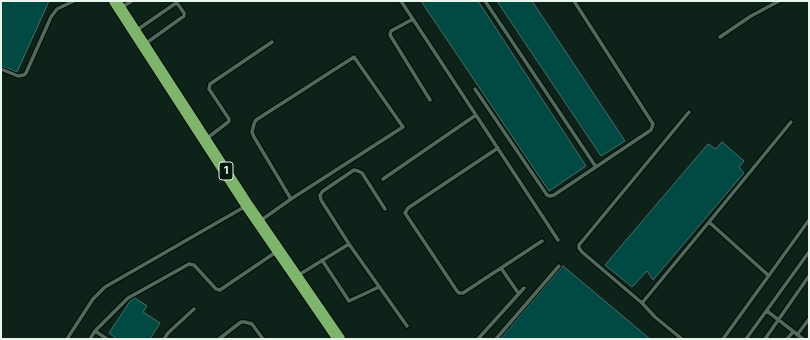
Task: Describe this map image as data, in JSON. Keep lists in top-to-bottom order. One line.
{"streets":{"highway":["1"]}}
